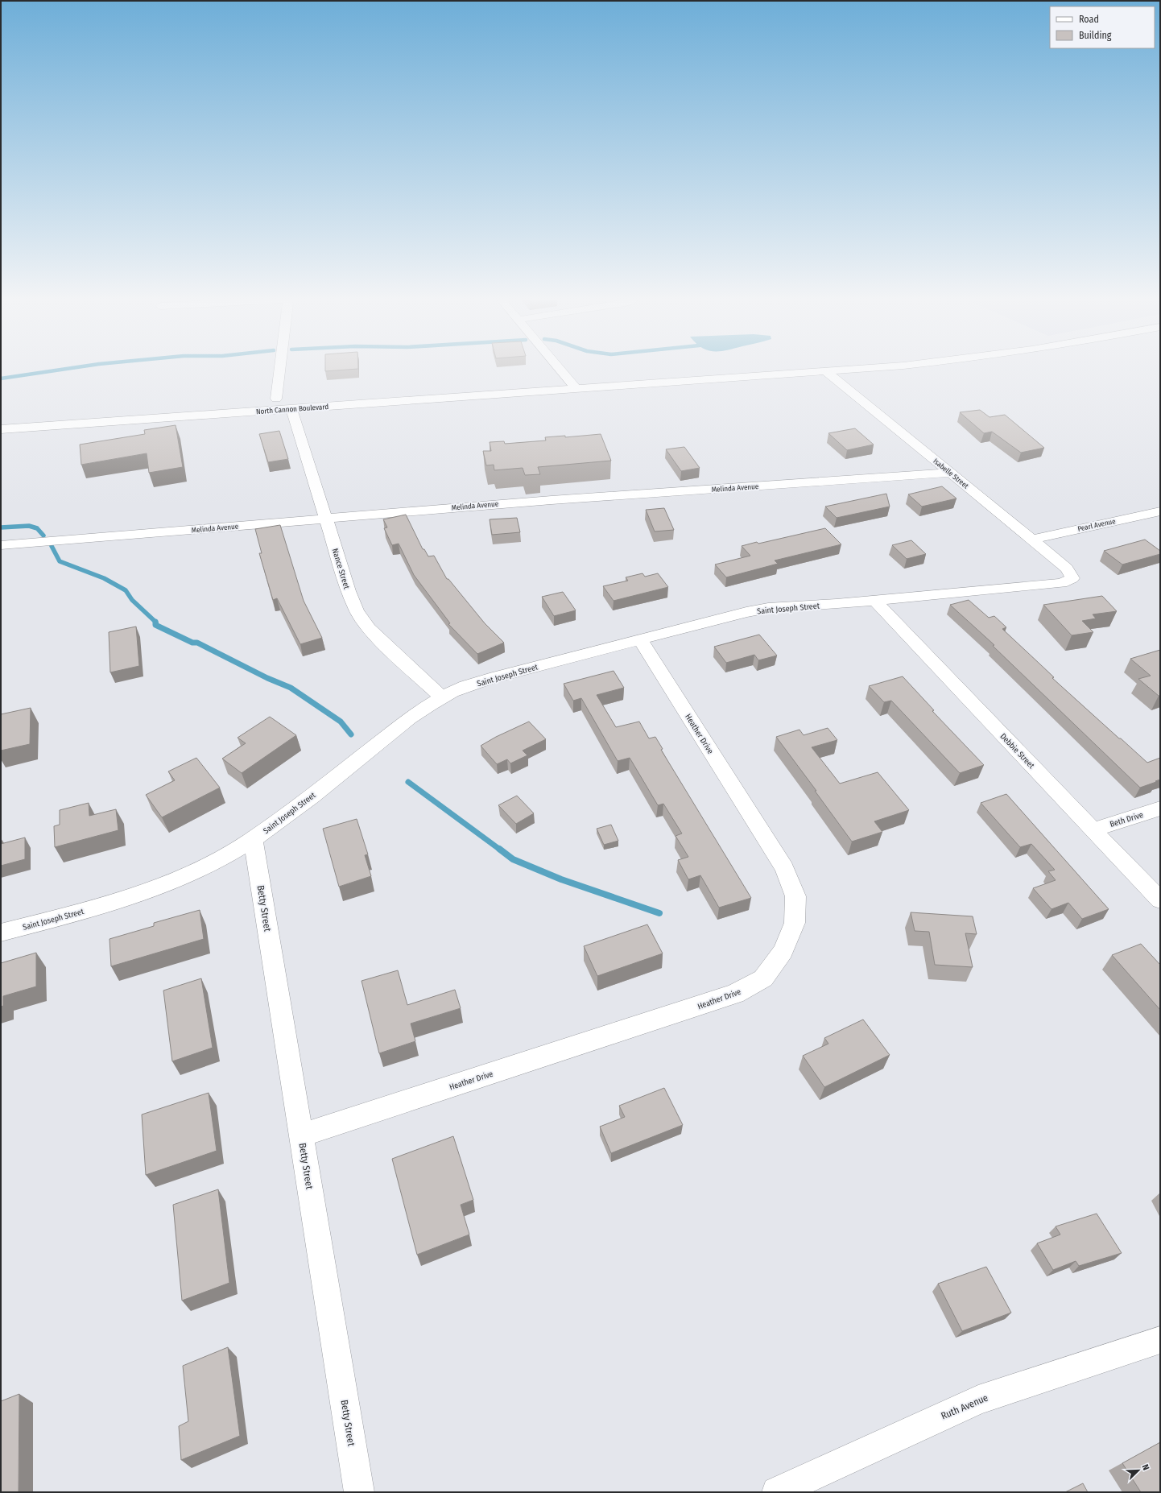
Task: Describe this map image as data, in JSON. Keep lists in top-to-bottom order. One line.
{"streets":{"street":["North Cannon Boulevard","Isabelle Street","Melinda Avenue","Pearl Avenue","Nance Street","Saint Joseph Street","Heather Drive","Debbie Street","Beth Drive","Betty Street","Ruth Avenue"]},"crossings":[["North Cannon Boulevard","Isabelle Street"],["North Cannon Boulevard","Nance Street"],["Isabelle Street","Melinda Avenue"],["Isabelle Street","Pearl Avenue"],["Isabelle Street","Saint Joseph Street"],["Melinda Avenue","Nance Street"],["Nance Street","Saint Joseph Street"],["Saint Joseph Street","Heather Drive"],["Saint Joseph Street","Debbie Street"],["Saint Joseph Street","Betty Street"],["Heather Drive","Betty Street"],["Debbie Street","Beth Drive"]],"legend":["Road","Building"],"north":"top right"}
